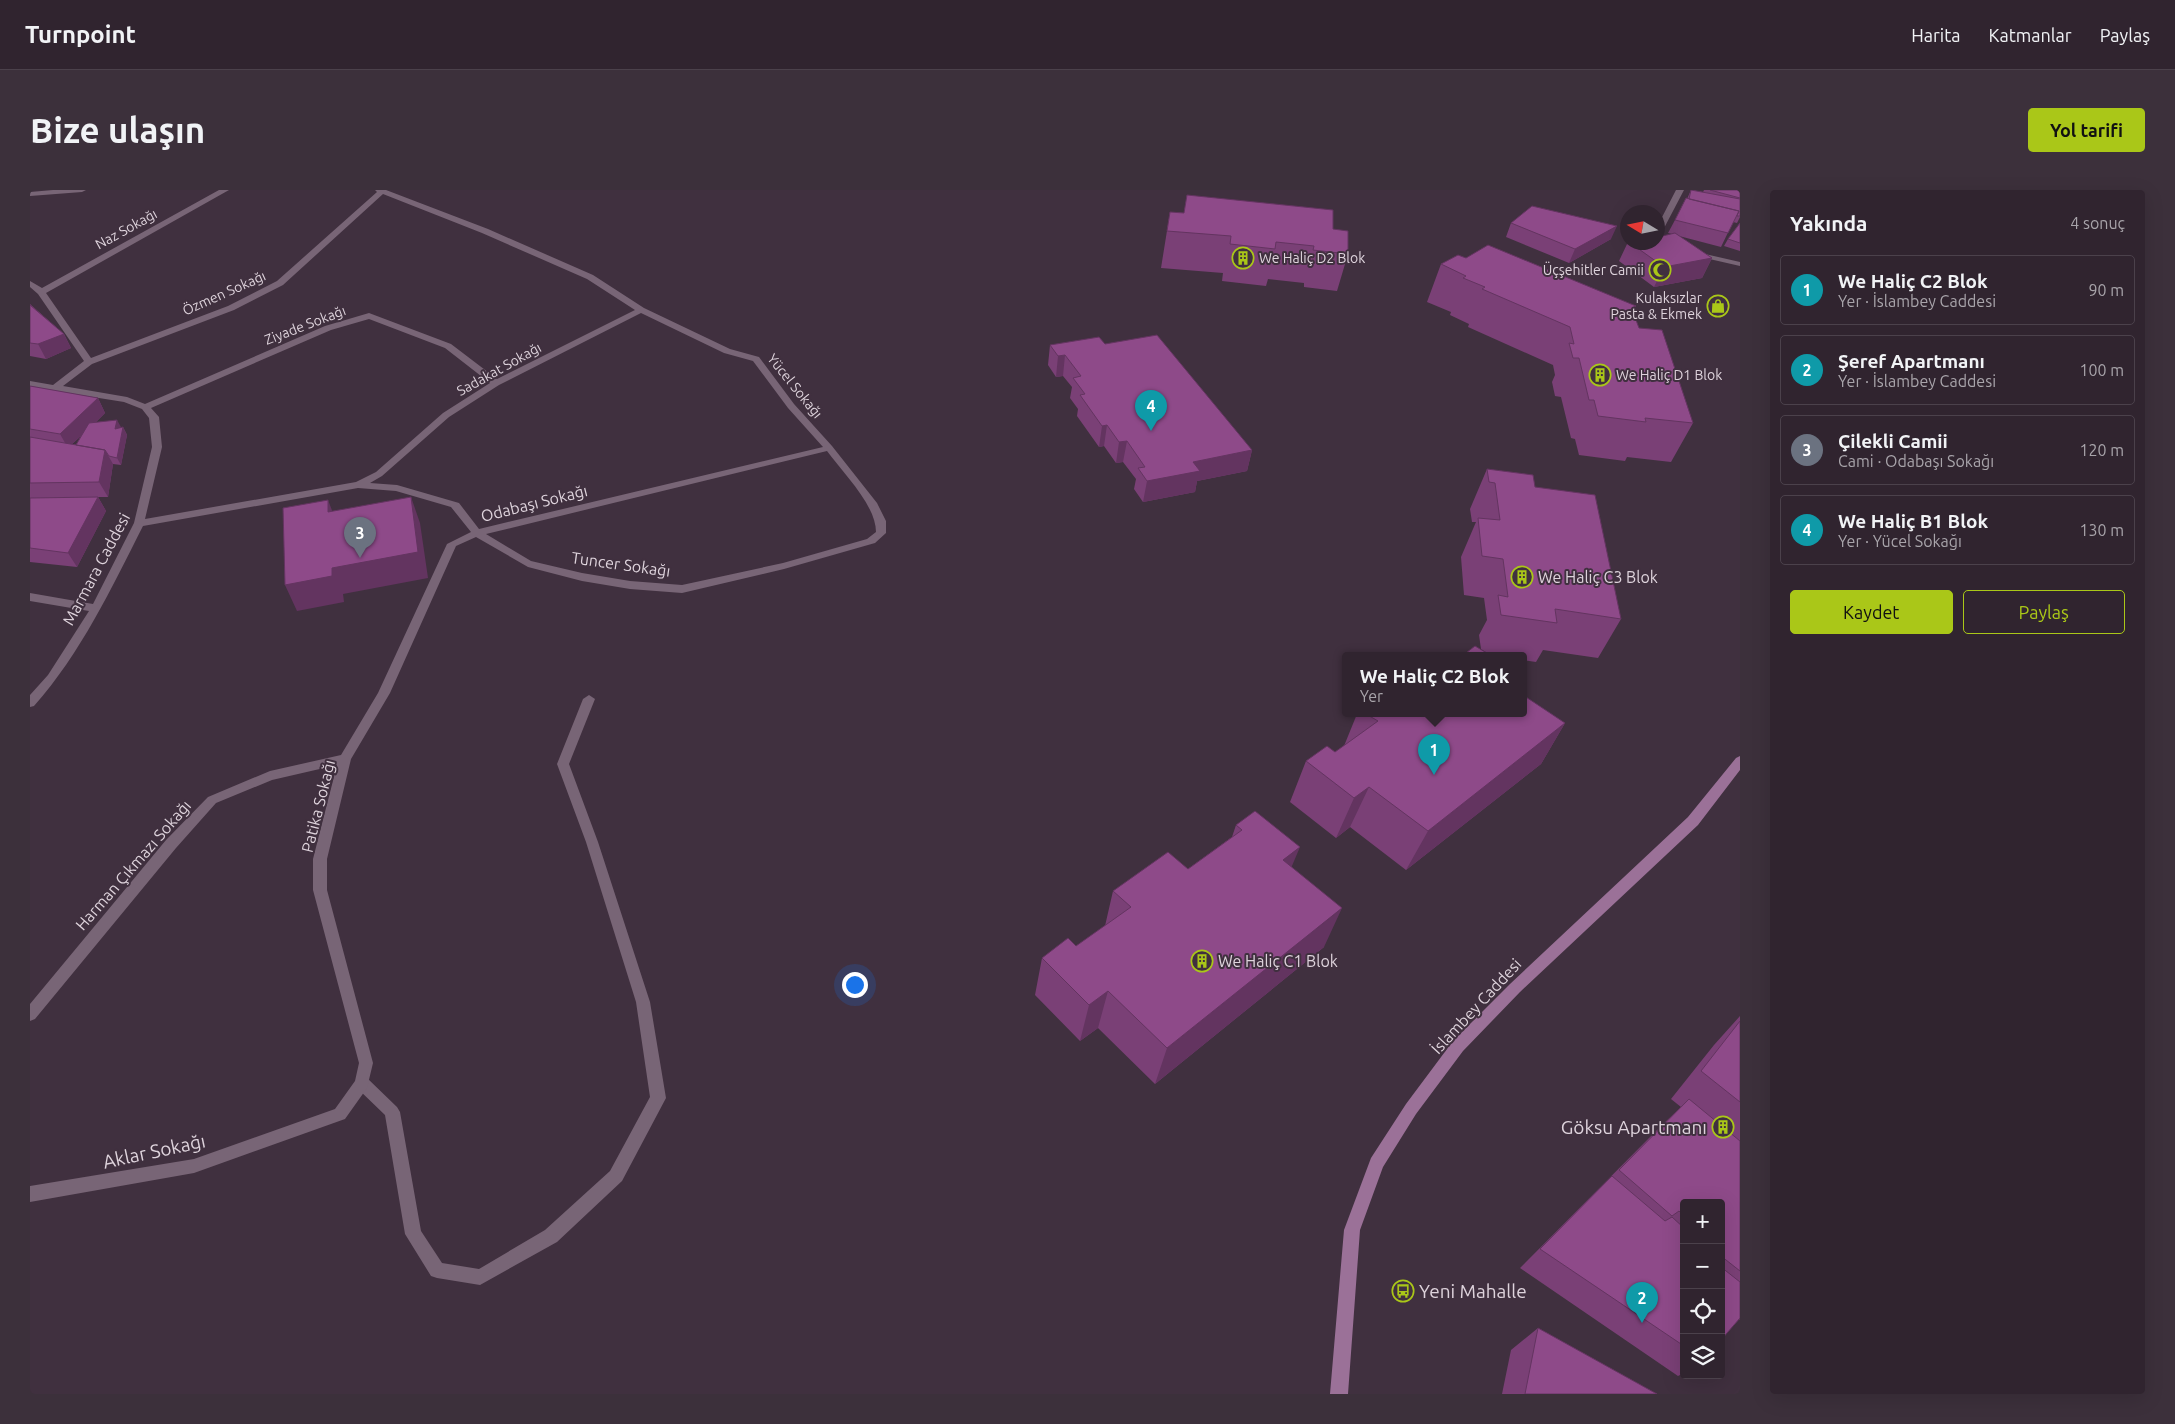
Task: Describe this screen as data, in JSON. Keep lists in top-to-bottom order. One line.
{"streets":{"main road":["İslambey Caddesi"],"street":["Naz Sokağı","Özmen Sokağı","Ziyade Sokağı","Sadakat Sokağı","Yücel Sokağı","Odabaşı Sokağı","Tuncer Sokağı","Marmara Caddesi","Patika Sokağı","Harman Çıkmazı Sokağı","Aklar Sokağı"]},"crossings":[["Özmen Sokağı","Yücel Sokağı"],["Ziyade Sokağı","Sadakat Sokağı"],["Ziyade Sokağı","Marmara Caddesi"],["Sadakat Sokağı","Yücel Sokağı"],["Sadakat Sokağı","Odabaşı Sokağı"],["Yücel Sokağı","Odabaşı Sokağı"],["Yücel Sokağı","Tuncer Sokağı"],["Odabaşı Sokağı","Tuncer Sokağı"],["Odabaşı Sokağı","Marmara Caddesi"],["Odabaşı Sokağı","Patika Sokağı"],["Tuncer Sokağı","Patika Sokağı"],["Patika Sokağı","Harman Çıkmazı Sokağı"],["Patika Sokağı","Aklar Sokağı"]],"places":{"building":["We Haliç D2 Blok","We Haliç D1 Blok","We Haliç C3 Blok","We Haliç C1 Blok","Göksu Apartmanı"],"mosque":["Üçşehitler Camii"],"shop":["Kulaksızlar Pasta & Ekmek"],"bus stop":["Yeni Mahalle"]},"north":"left","page":{"header":"Turnpoint","nav":["Harita","Katmanlar","Paylaş"],"buttons":["Yol tarifi",["Kaydet","Paylaş"]],"title":"Bize ulaşın","heading":["Yakında","4 sonuç"],"list":[{"mark":"1","name":"We Haliç C2 Blok","note":"Yer · İslambey Caddesi","value":"90 m"},{"mark":"2","name":"Şeref Apartmanı","note":"Yer · İslambey Caddesi","value":"100 m"},{"mark":"3","name":"Çilekli Camii","note":"Cami · Odabaşı Sokağı","value":"120 m"},{"mark":"4","name":"We Haliç B1 Blok","note":"Yer · Yücel Sokağı","value":"130 m"}],"pins":["4","3","1","2"],"popup":["We Haliç C2 Blok","Yer"],"map_buttons":["+","−"]}}
